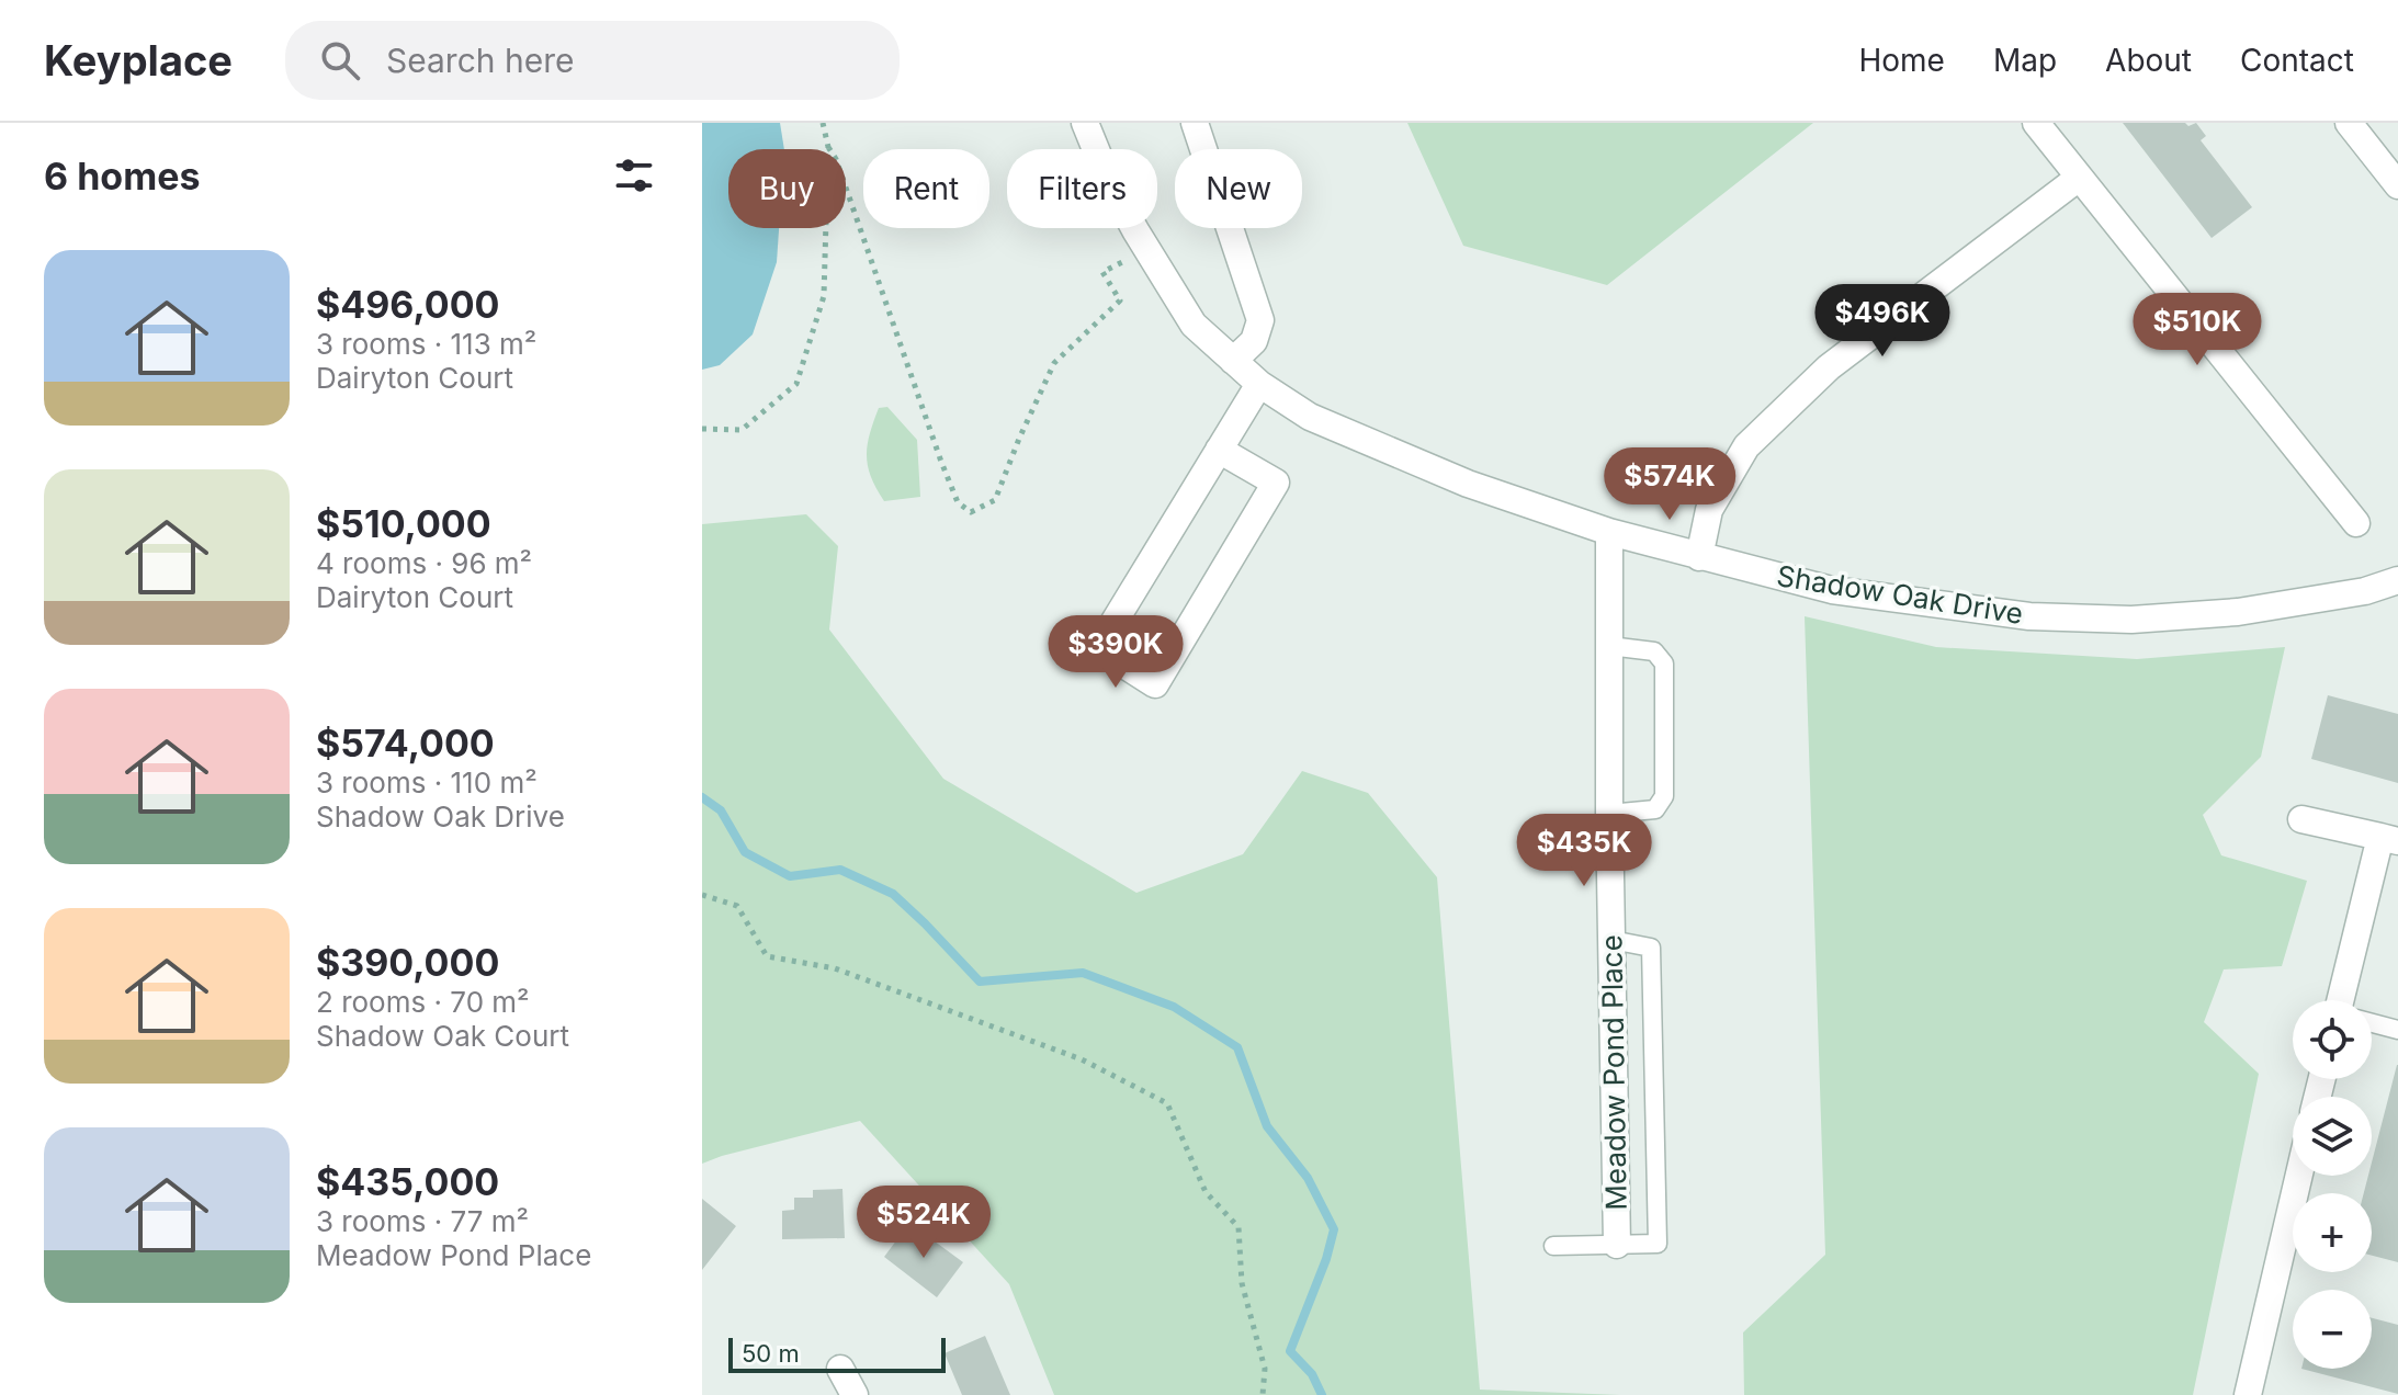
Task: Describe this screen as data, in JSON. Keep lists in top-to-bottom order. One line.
{"streets":{"street":["Shadow Oak Drive","Meadow Pond Place"]},"crossings":[["Shadow Oak Drive","Meadow Pond Place"]],"scale_bar":"50 m","page":{"header":"Keyplace","search":"Search here","nav":["Home","Map","About","Contact"],"heading":"6 homes","chip":["Buy","Rent","Filters","New"],"list":[{"name":"$496,000","note":"3 rooms · 113 m² · Dairyton Court"},{"name":"$510,000","note":"4 rooms · 96 m² · Dairyton Court"},{"name":"$574,000","note":"3 rooms · 110 m² · Shadow Oak Drive"},{"name":"$390,000","note":"2 rooms · 70 m² · Shadow Oak Court"},{"name":"$435,000","note":"3 rooms · 77 m² · Meadow Pond Place"}],"price":["$496K","$510K","$574K","$390K","$435K","$524K"],"map_buttons":["+","−"],"scale":"50 m"}}
